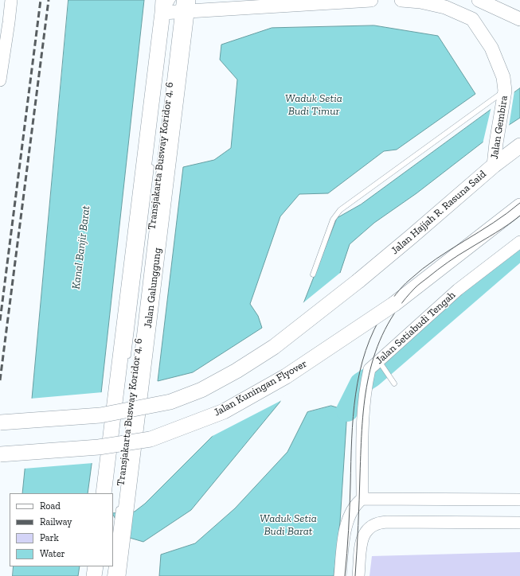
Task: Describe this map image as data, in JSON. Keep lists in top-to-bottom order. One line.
{"streets":{"main road":["Jalan Gembira","Jalan Hajjah R. Rasuna Said","Jalan Galunggung","Jalan Kuningan Flyover"],"street":["Jalan Setiabudi Tengah"],"lane":["Transjakarta Busway Koridor 4, 6"]},"crossings":[["Jalan Gembira","Jalan Hajjah R. Rasuna Said"],["Transjakarta Busway Koridor 4, 6","Jalan Galunggung"]],"water":["Waduk Setia Budi Timur","Kanal Banjir Barat","Waduk Setia Budi Barat"],"legend":["Road","Railway","Park","Water"]}
